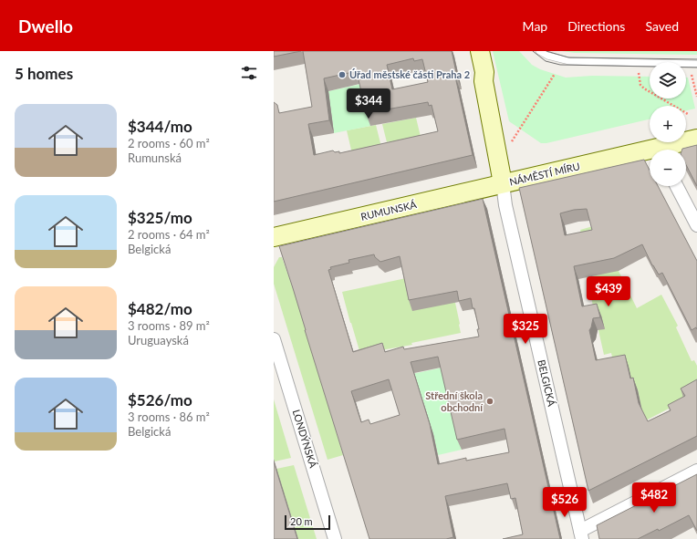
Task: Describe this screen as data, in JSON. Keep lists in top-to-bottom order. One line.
{"streets":{"street":["NÁMĚSTÍ MÍRU","RUMUNSKÁ","BELGICKÁ","LONDÝNSKÁ"]},"crossings":[["NÁMĚSTÍ MÍRU","RUMUNSKÁ"],["NÁMĚSTÍ MÍRU","BELGICKÁ"],["RUMUNSKÁ","BELGICKÁ"]],"places":["Úřad městské části Praha 2","Střední škola obchodní"],"scale_bar":"20 m","page":{"header":"Dwello","nav":["Map","Directions","Saved"],"heading":"5 homes","map_buttons":["+","−"],"price":["$344","$439","$325","$482","$526"],"list":[{"name":"$344/mo","note":"2 rooms · 60 m² · Rumunská"},{"name":"$325/mo","note":"2 rooms · 64 m² · Belgická"},{"name":"$482/mo","note":"3 rooms · 89 m² · Uruguayská"},{"name":"$526/mo","note":"3 rooms · 86 m² · Belgická"}],"scale":"20 m"}}
